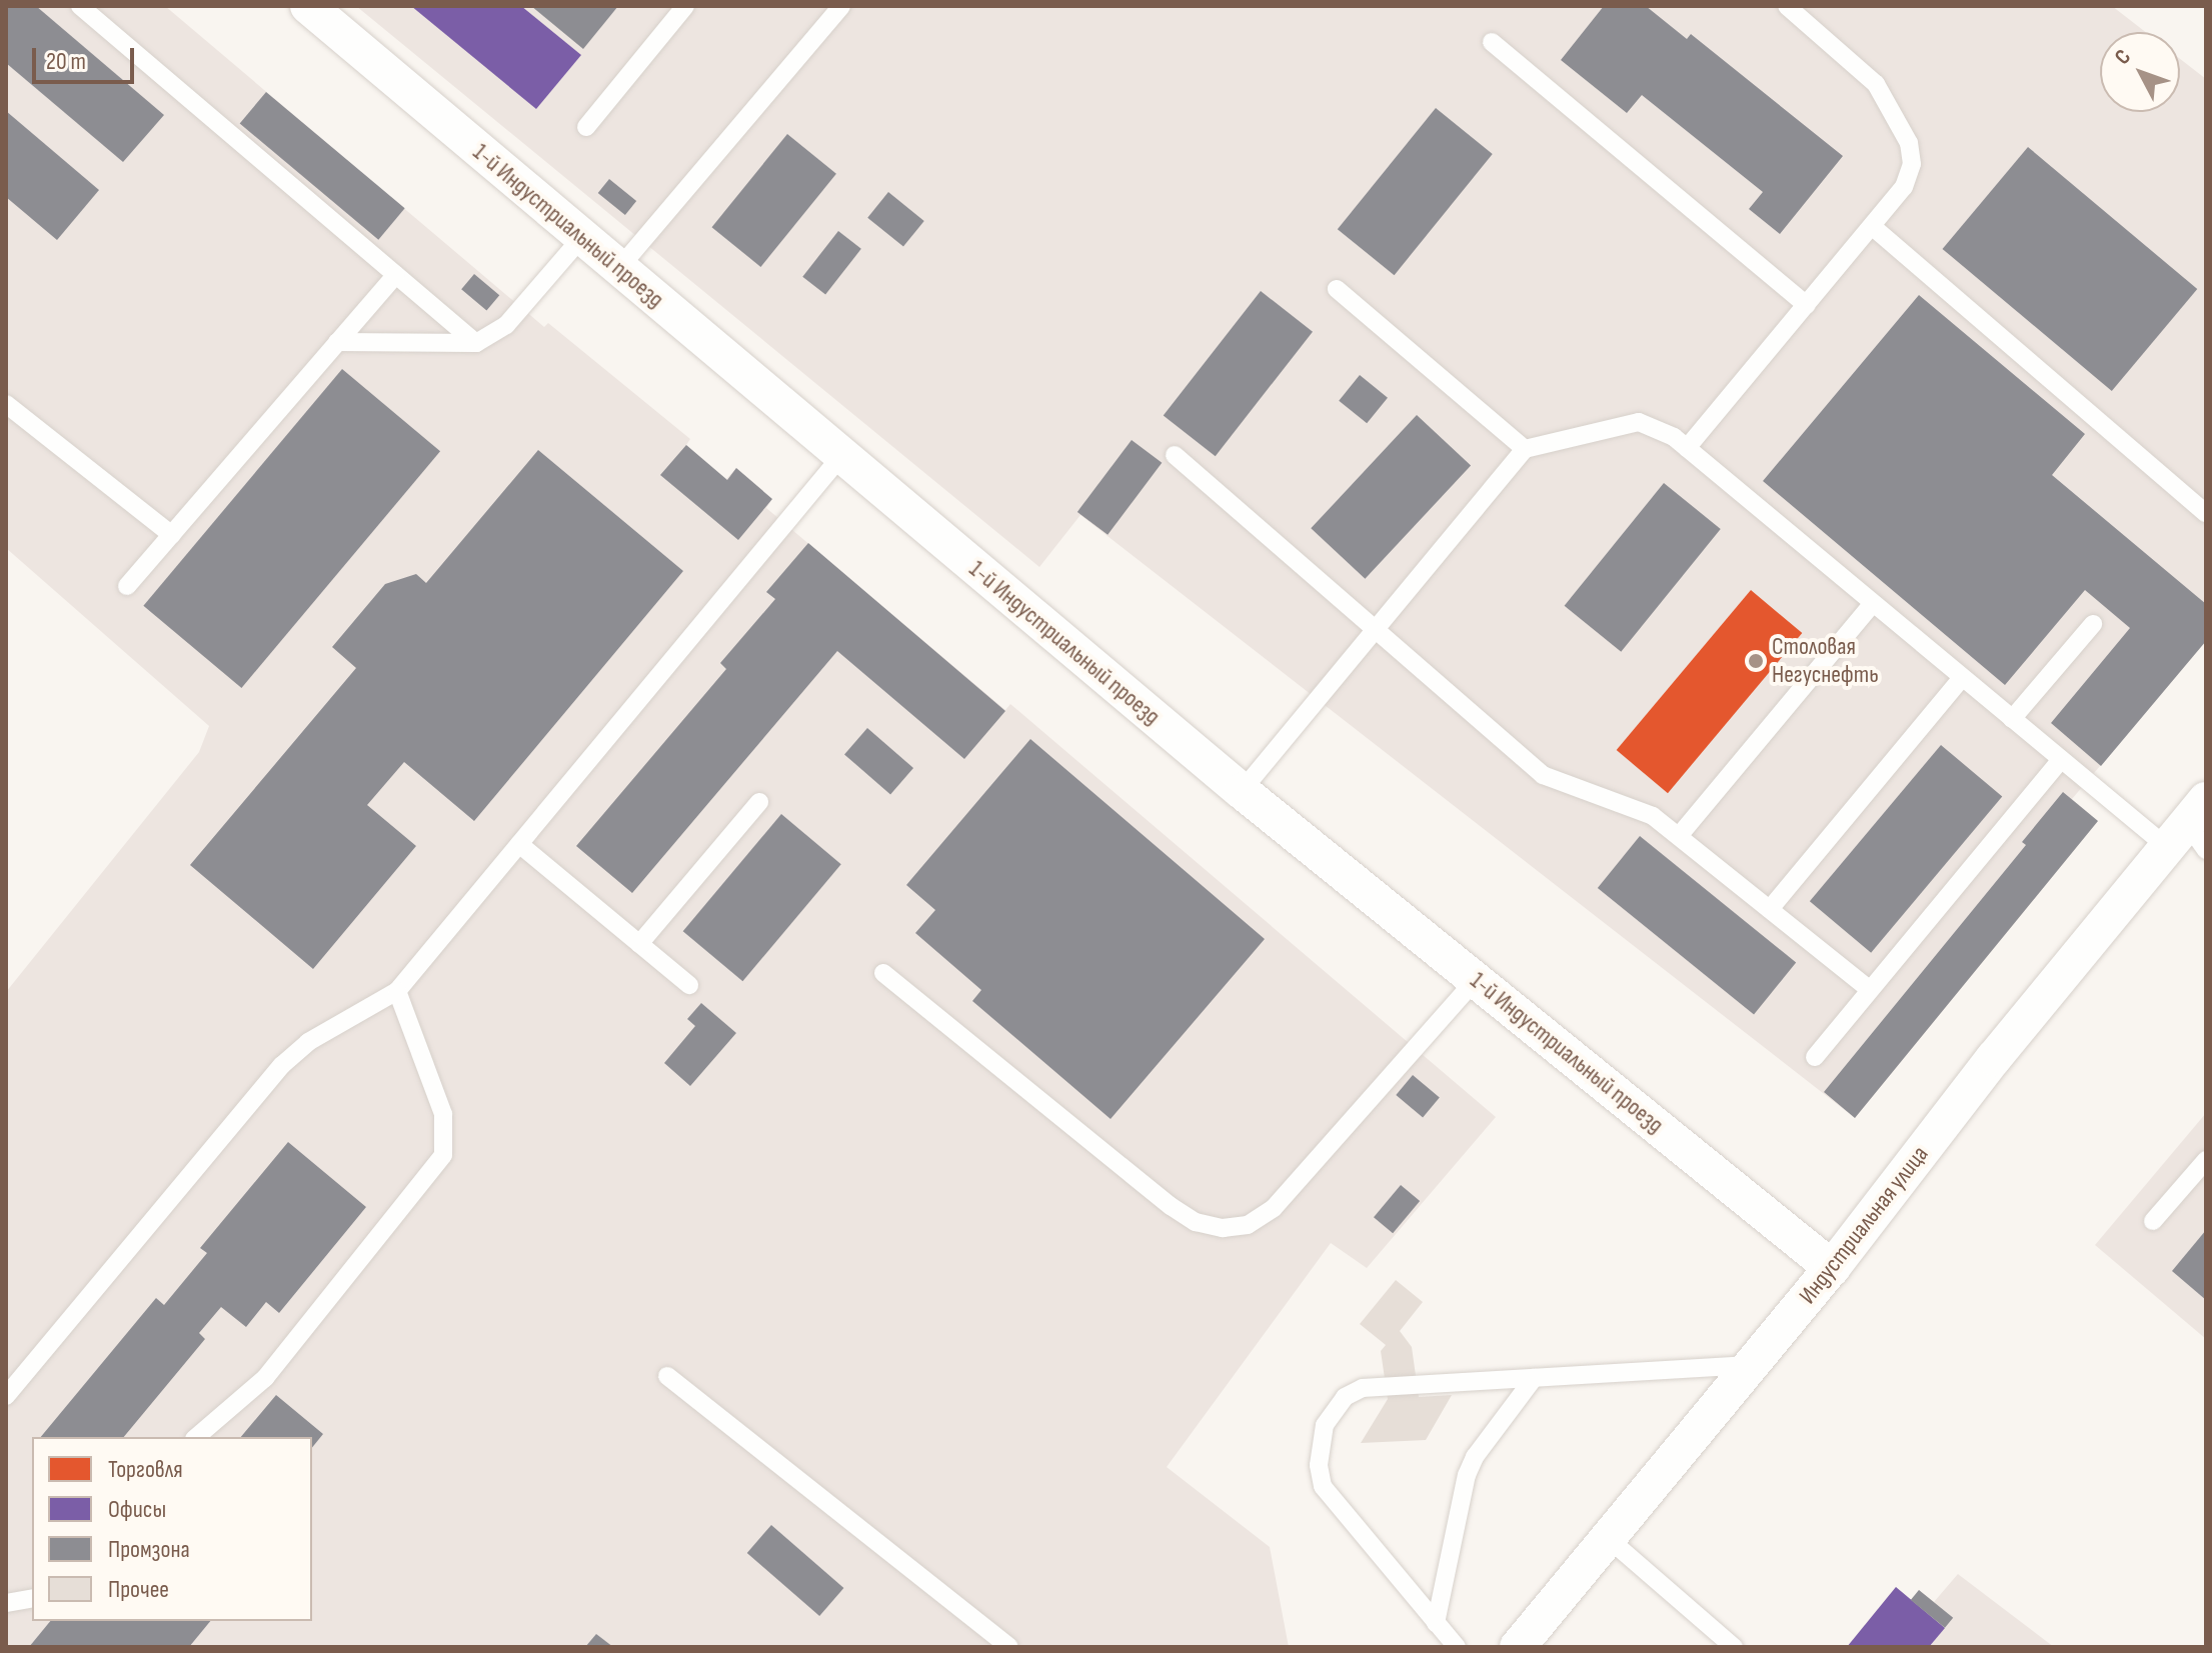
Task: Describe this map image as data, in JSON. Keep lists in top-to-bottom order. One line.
{"streets":{"street":["1-й Индустриальный проезд","Индустриальная улица"]},"crossings":[["1-й Индустриальный проезд","Индустриальная улица"]],"places":["Столовая Негуснефть"],"legend":["Торговля","Офисы","Промзона","Прочее"],"scale_bar":"20 m","north":"top left"}
